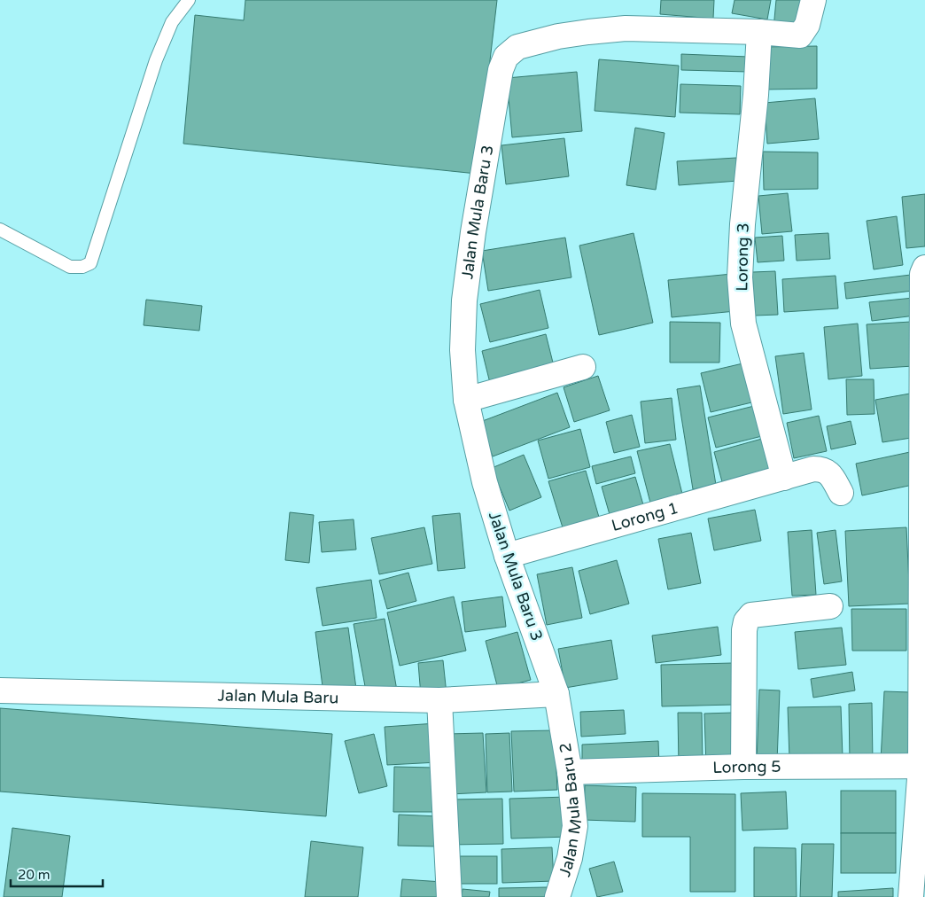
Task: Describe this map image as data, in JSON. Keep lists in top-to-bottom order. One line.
{"streets":{"street":["Jalan Mula Baru 3","Lorong 3","Lorong 1","Jalan Mula Baru","Lorong 5","Jalan Mula Baru 2"]},"crossings":[["Jalan Mula Baru 3","Lorong 3"],["Jalan Mula Baru 3","Lorong 1"],["Jalan Mula Baru 3","Jalan Mula Baru"],["Jalan Mula Baru 3","Jalan Mula Baru 2"],["Lorong 3","Lorong 1"],["Jalan Mula Baru","Jalan Mula Baru 2"],["Lorong 5","Jalan Mula Baru 2"]],"scale_bar":"20 m"}
